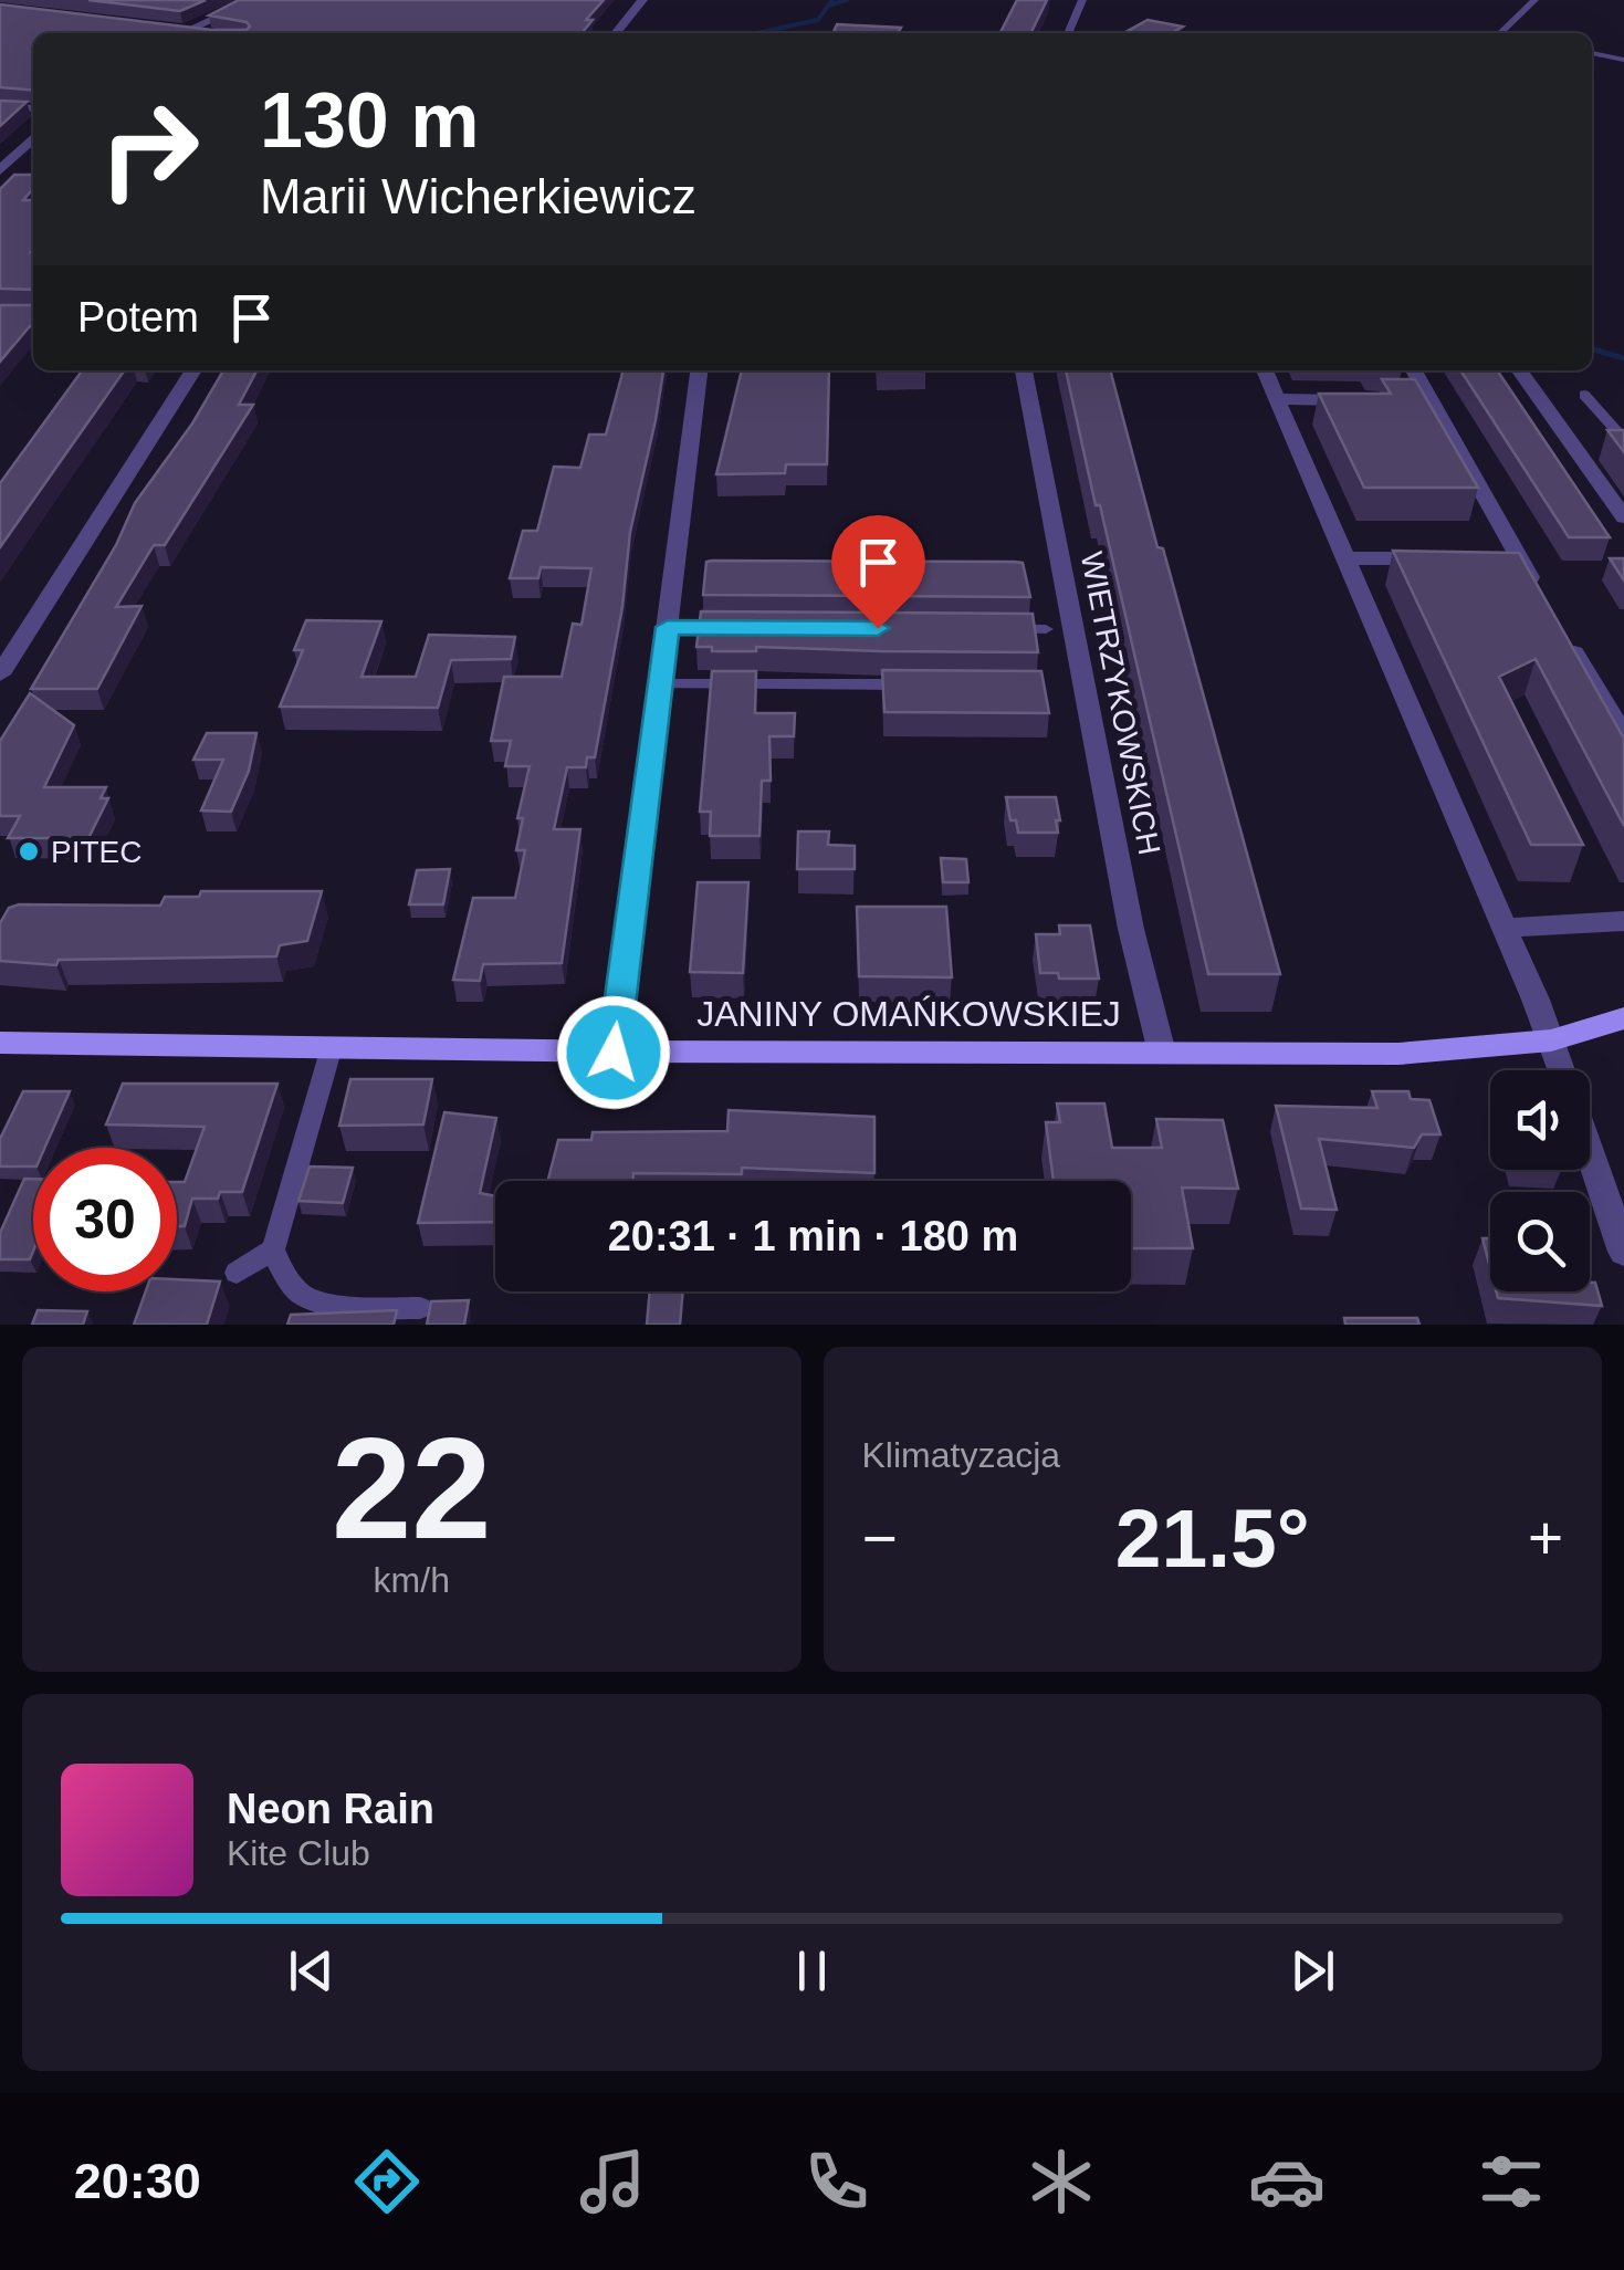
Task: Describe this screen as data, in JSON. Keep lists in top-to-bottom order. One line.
{"streets":{"street":["WIETRZYKOWSKICH","JANINY OMAŃKOWSKIEJ"]},"crossings":[["WIETRZYKOWSKICH","JANINY OMAŃKOWSKIEJ"]],"places":["PITEC"],"page":{"turn":["130 m","Marii Wicherkiewicz"],"then":"Potem","limit":"30","trip":"20:31 · 1 min · 180 m","tile":[["22","km/h"],"Klimatyzacja"],"heat":["−","21.5°","+"],"song":["Neon Rain","Kite Club"],"tabs":"20:30"}}
